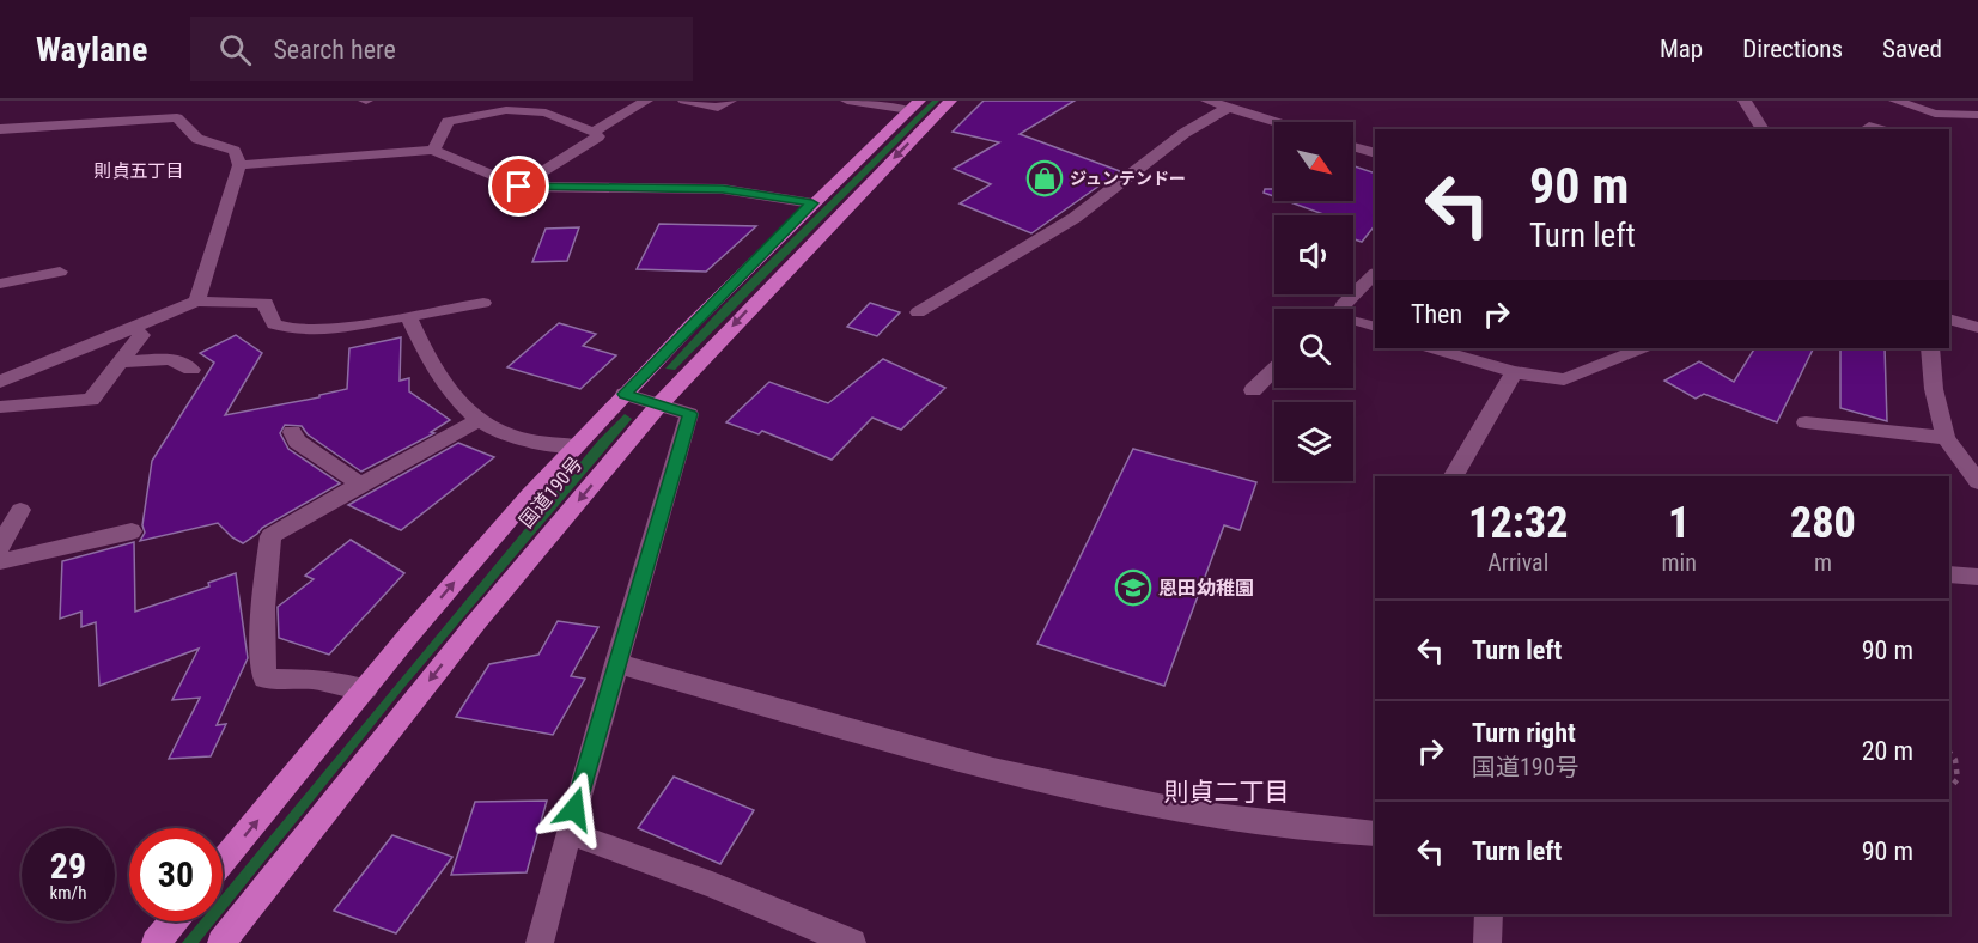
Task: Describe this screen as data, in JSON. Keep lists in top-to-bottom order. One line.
{"streets":{"highway":["国道190号"]},"districts":["則貞五丁目","則貞二丁目"],"places":{"shop":["ジュンテンドー"],"school or university":["恩田幼稚園"]},"north":"bottom right","page":{"header":"Waylane","search":"Search here","nav":["Map","Directions","Saved"],"turn":["90 m","Turn left"],"then":"Then","eta":["12:32","Arrival","1","min","280","m"],"list":[{"name":"Turn left","value":"90 m"},{"name":"Turn right","note":"国道190号","value":"20 m"},{"name":"Turn left","value":"90 m"}],"speed":"29 km/h","limit":"30"}}
